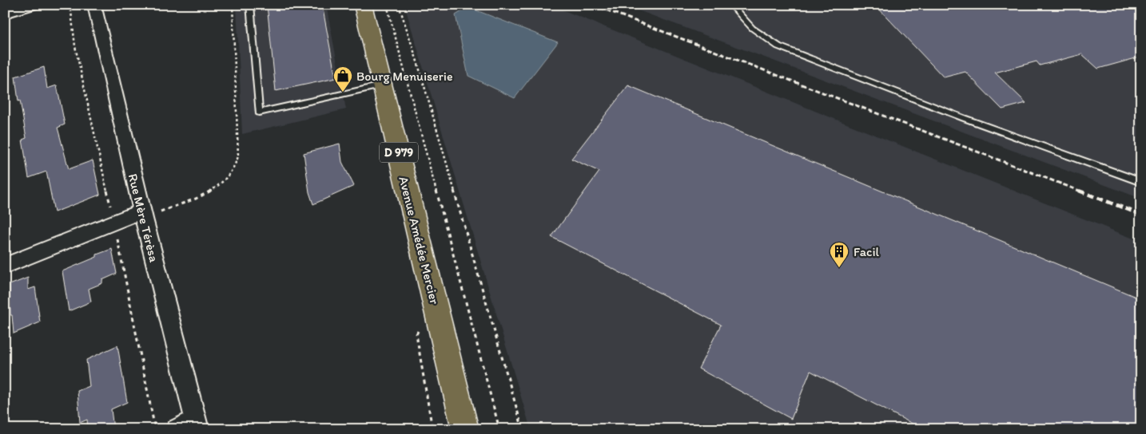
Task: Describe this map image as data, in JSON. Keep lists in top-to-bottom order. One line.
{"streets":{"main road":["D 979","Avenue Amédée Mercier"],"street":["Rue Mère Térèsa"]},"places":{"shop":["Bourg Menuiserie"],"building":["Facil"]}}
